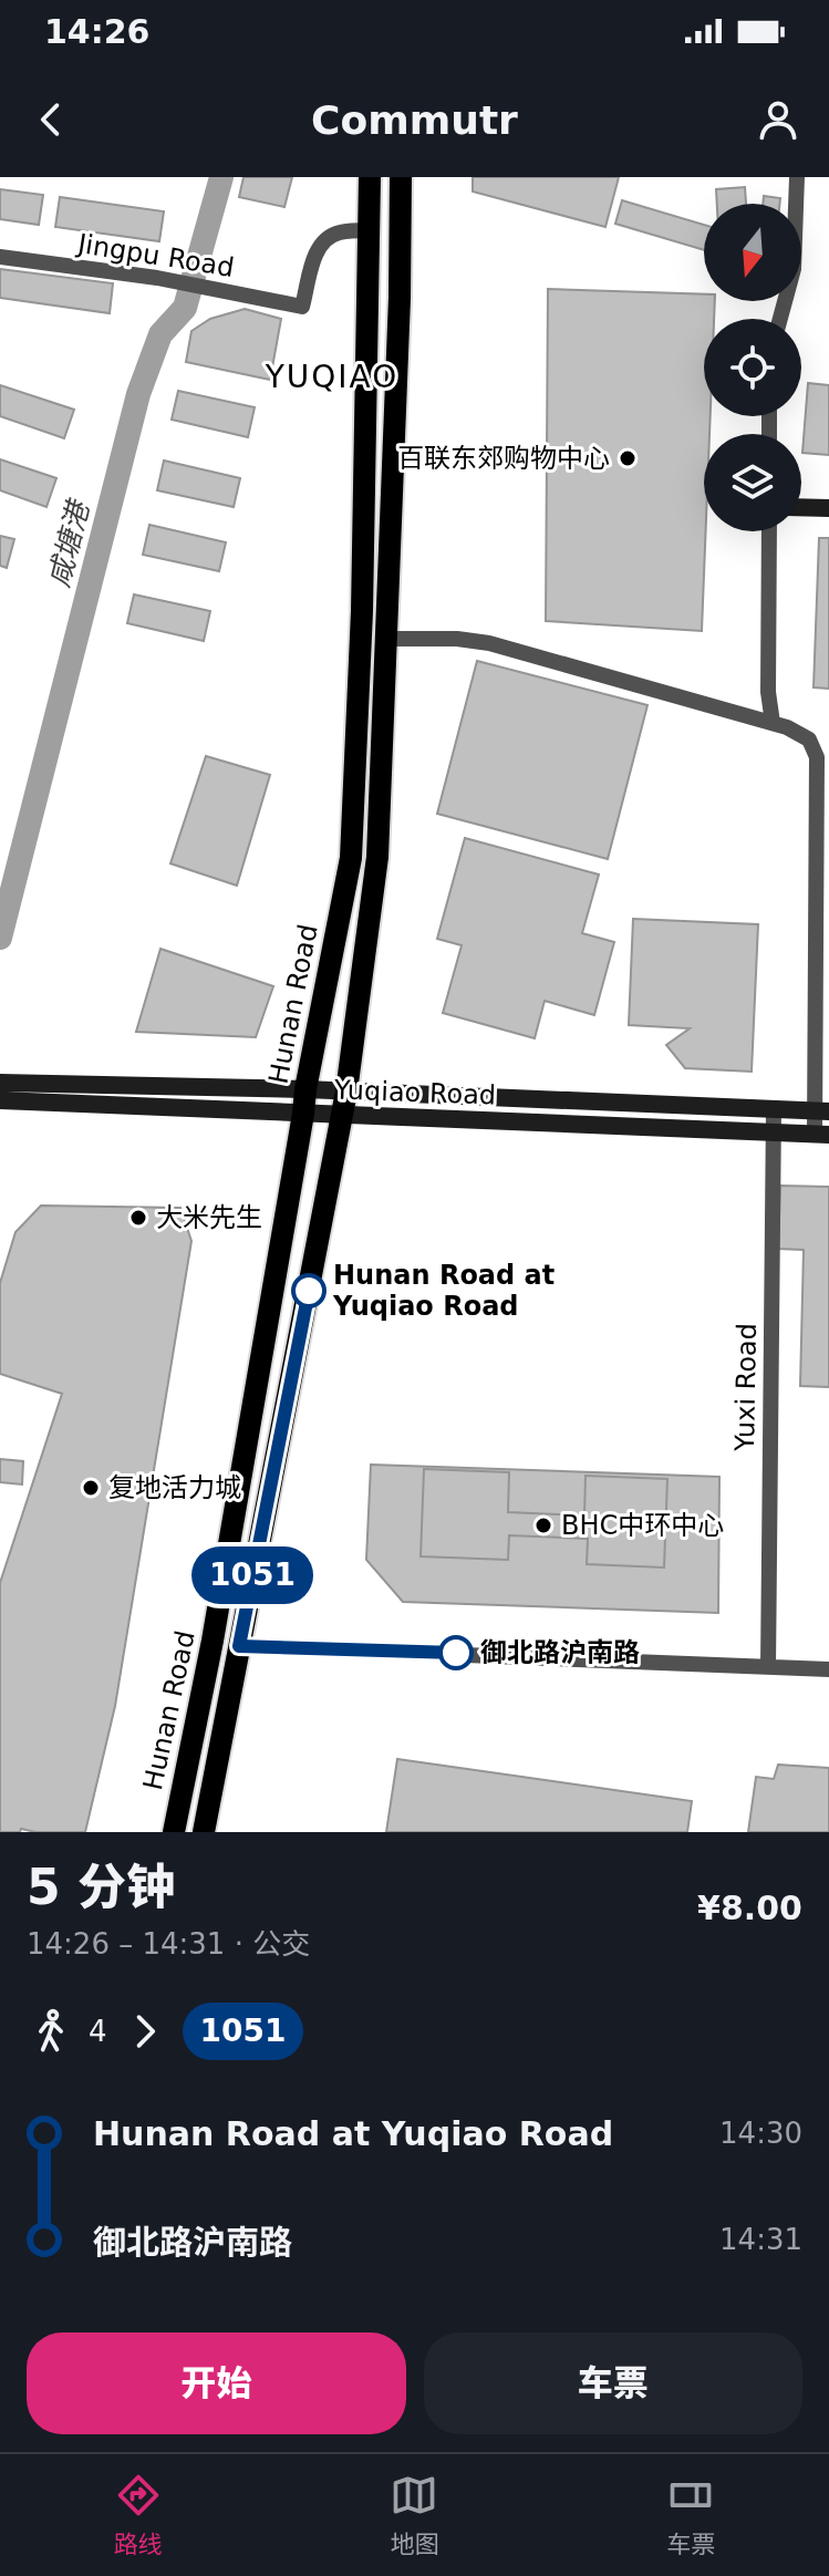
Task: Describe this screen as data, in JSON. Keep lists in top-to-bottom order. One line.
{"streets":{"main road":["Hunan Road","Yuqiao Road"],"street":["Jingpu Road","Yuxi Road"]},"crossings":[["Jingpu Road","Hunan Road"],["Hunan Road","Yuqiao Road"],["Yuqiao Road","Yuxi Road"]],"districts":["YUQIAO"],"water":["咸塘港"],"places":["百联东郊购物中心","大米先生","Hunan Road at Yuqiao Road","复地活力城","BHC中环中心","御北路沪南路"],"lines":["bus line 1051"],"north":"bottom","page":{"status":"14:26","header":"Commutr","on_map":"1051","heading":["5 分钟","14:26 – 14:31 · 公交","¥8.00"],"legs":["4","1051"],"list":[{"name":"Hunan Road at Yuqiao Road","value":"14:30"},{"name":"御北路沪南路","value":"14:31"}],"buttons":["开始","车票"],"tabs":["路线","地图","车票"]}}
